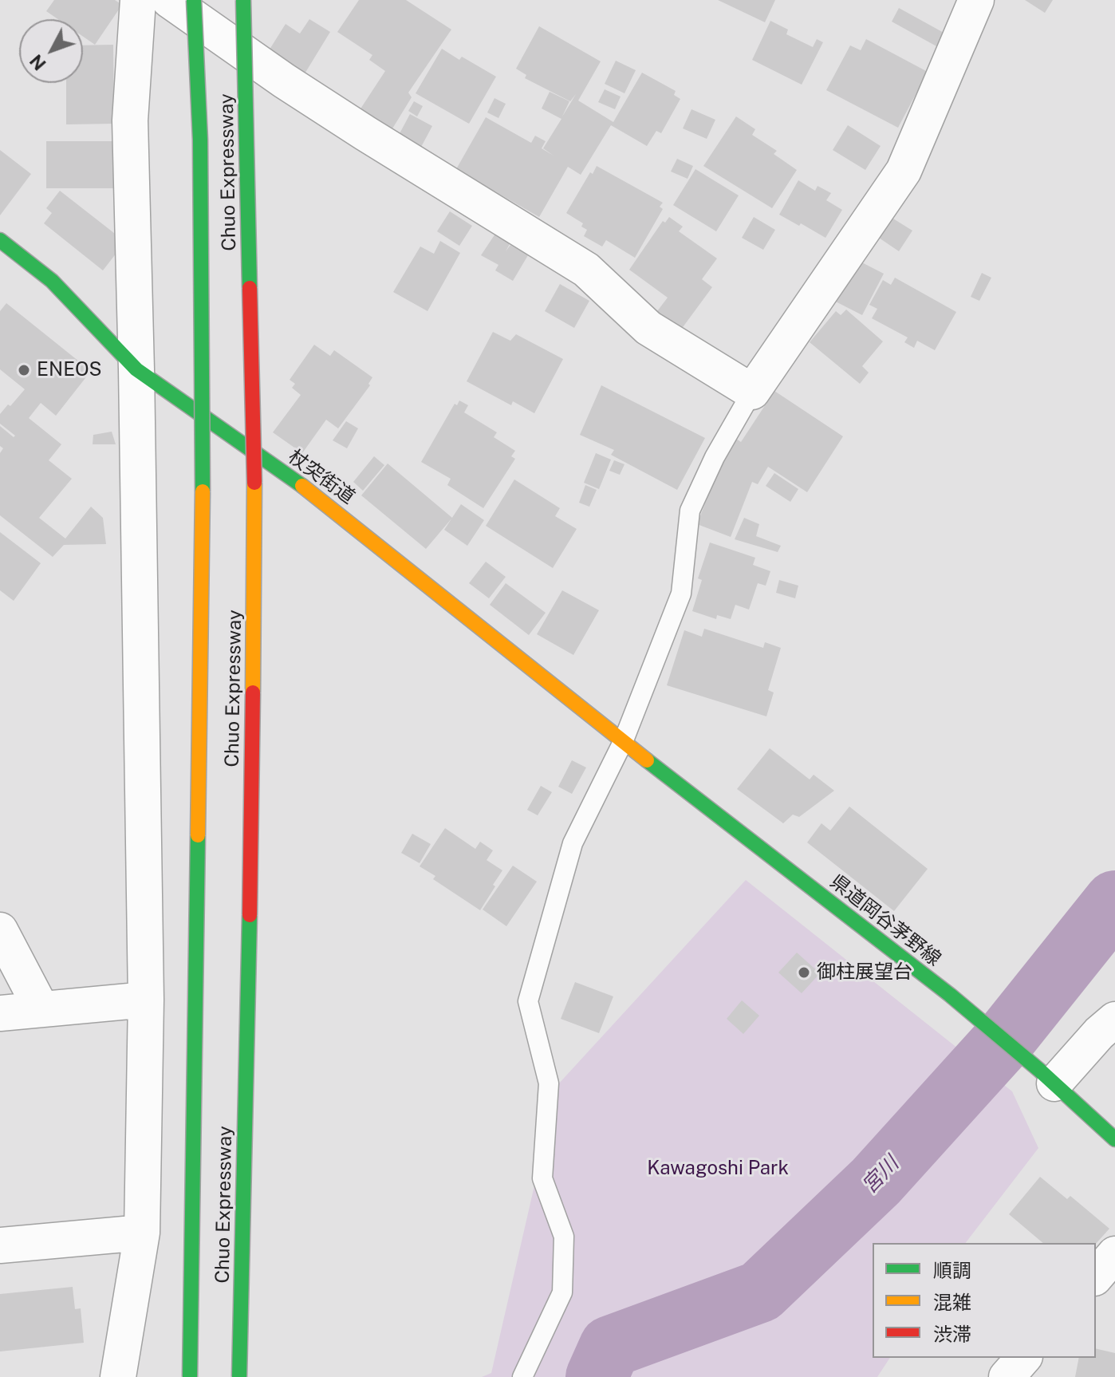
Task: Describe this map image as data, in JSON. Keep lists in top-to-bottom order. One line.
{"streets":{"main road":["Chuo Expressway","杖突街道","県道岡谷茅野線"]},"crossings":[["杖突街道","県道岡谷茅野線"]],"water":["宮川"],"parks":["Kawagoshi Park"],"places":["ENEOS","御柱展望台"],"legend":["順調","混雑","渋滞"],"north":"bottom left"}
